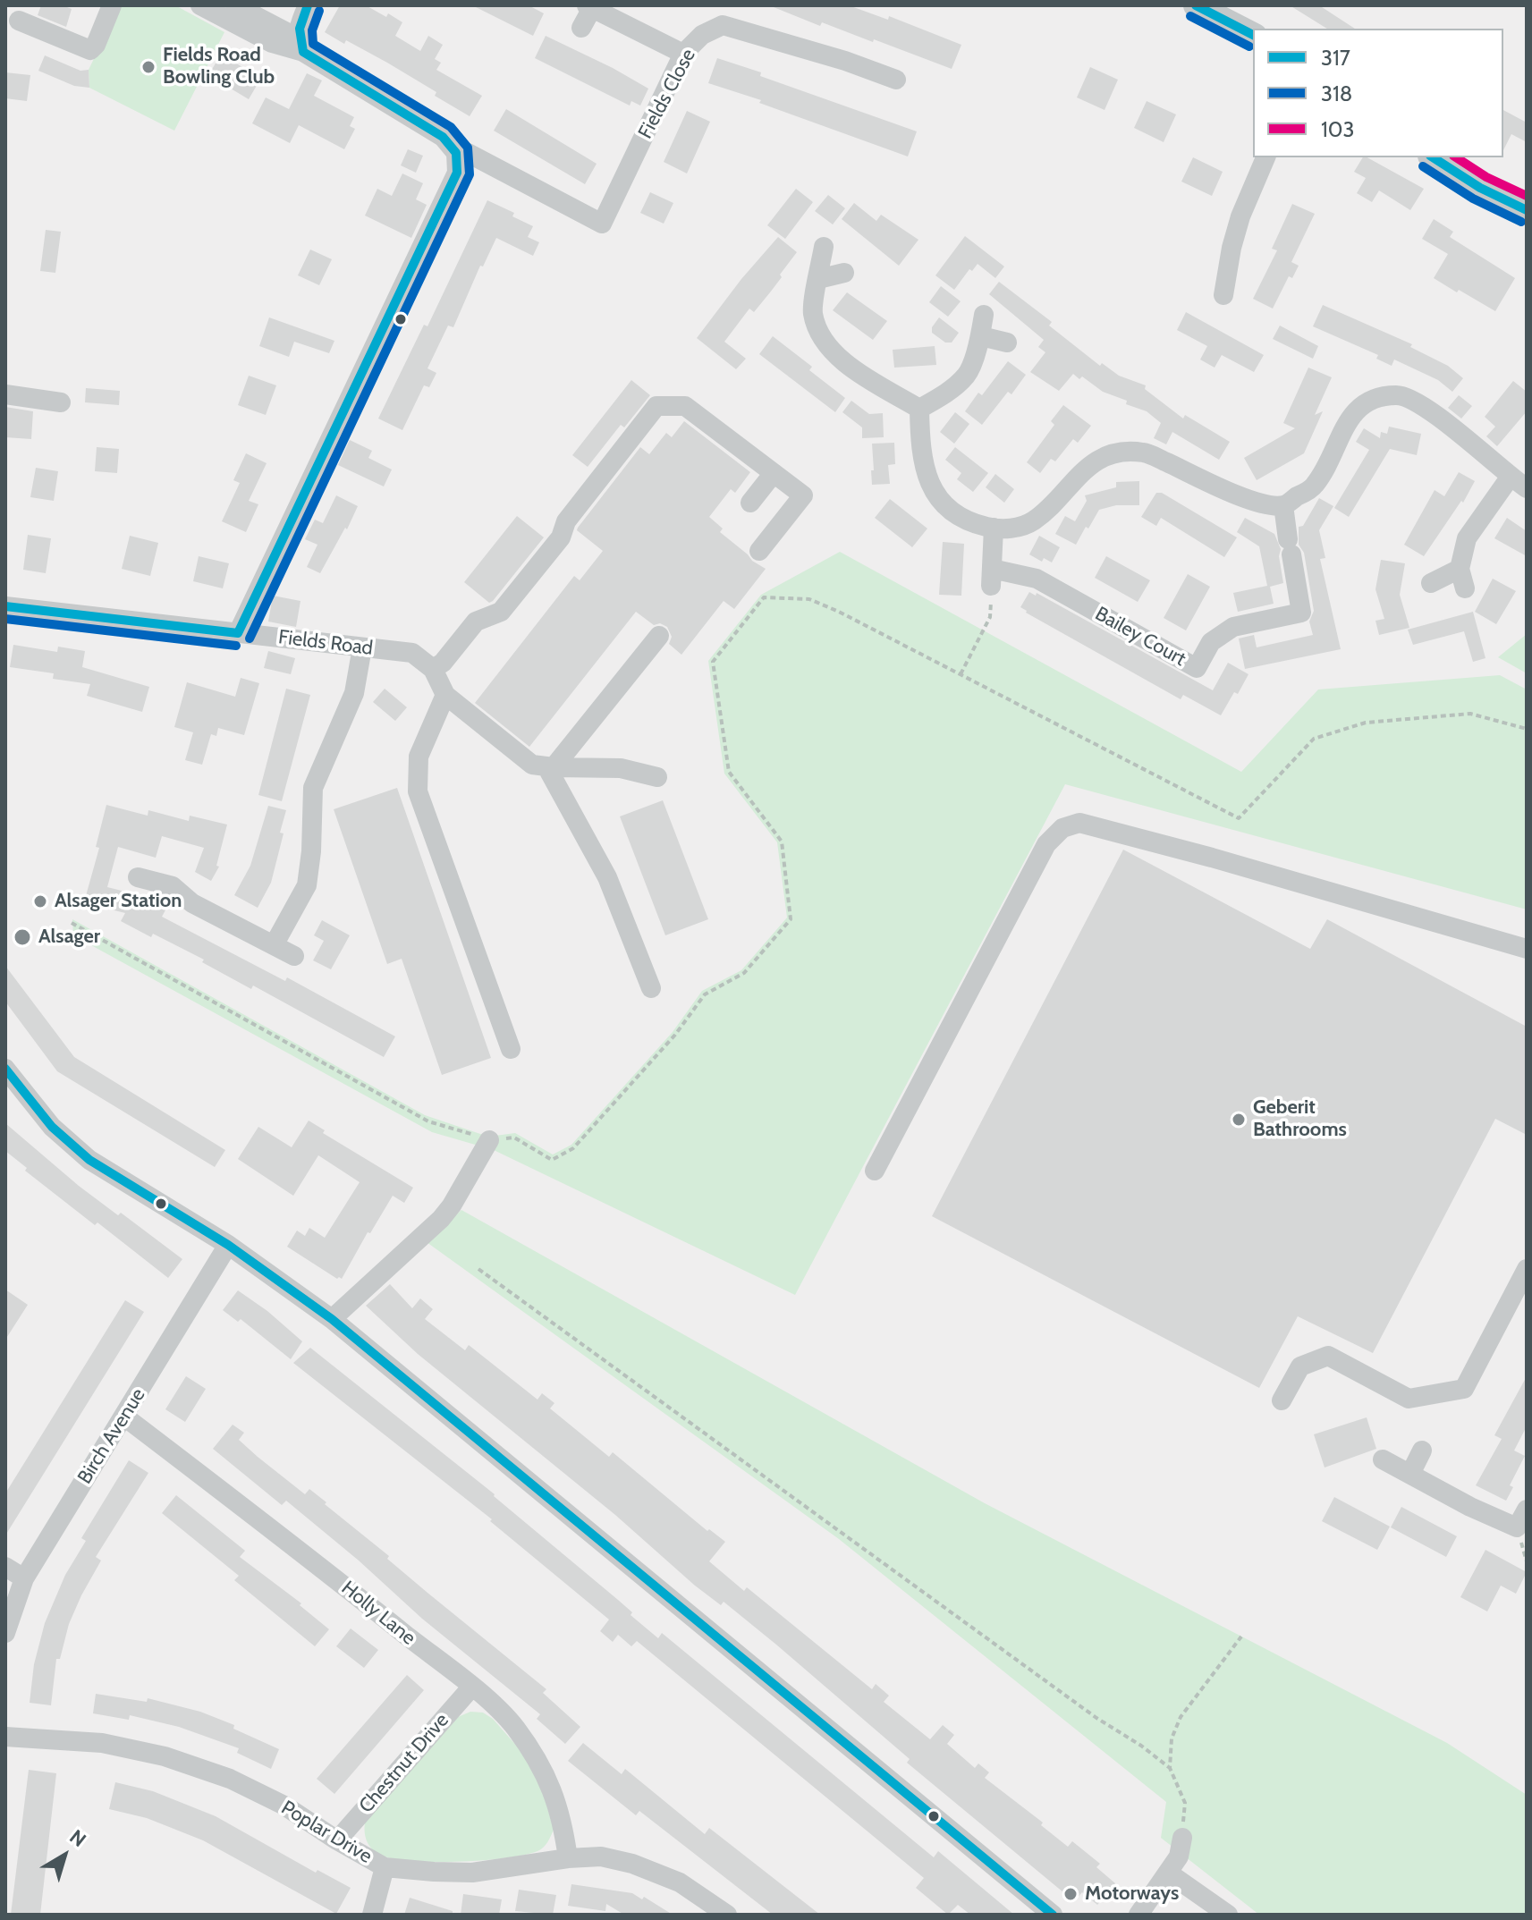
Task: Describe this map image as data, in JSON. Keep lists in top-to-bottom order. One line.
{"streets":{"street":["Fields Close","Bailey Court","Fields Road","Birch Avenue","Holly Lane","Chestnut Drive","Poplar Drive"]},"crossings":[["Birch Avenue","Holly Lane"],["Holly Lane","Chestnut Drive"],["Holly Lane","Poplar Drive"],["Chestnut Drive","Poplar Drive"]],"places":["Fields Road Bowling Club","Alsager Station","Alsager","Geberit Bathrooms","Motorways"],"lines":["transit line 317","transit line 318","transit line 103"],"legend":["317","318","103"],"north":"top right"}
